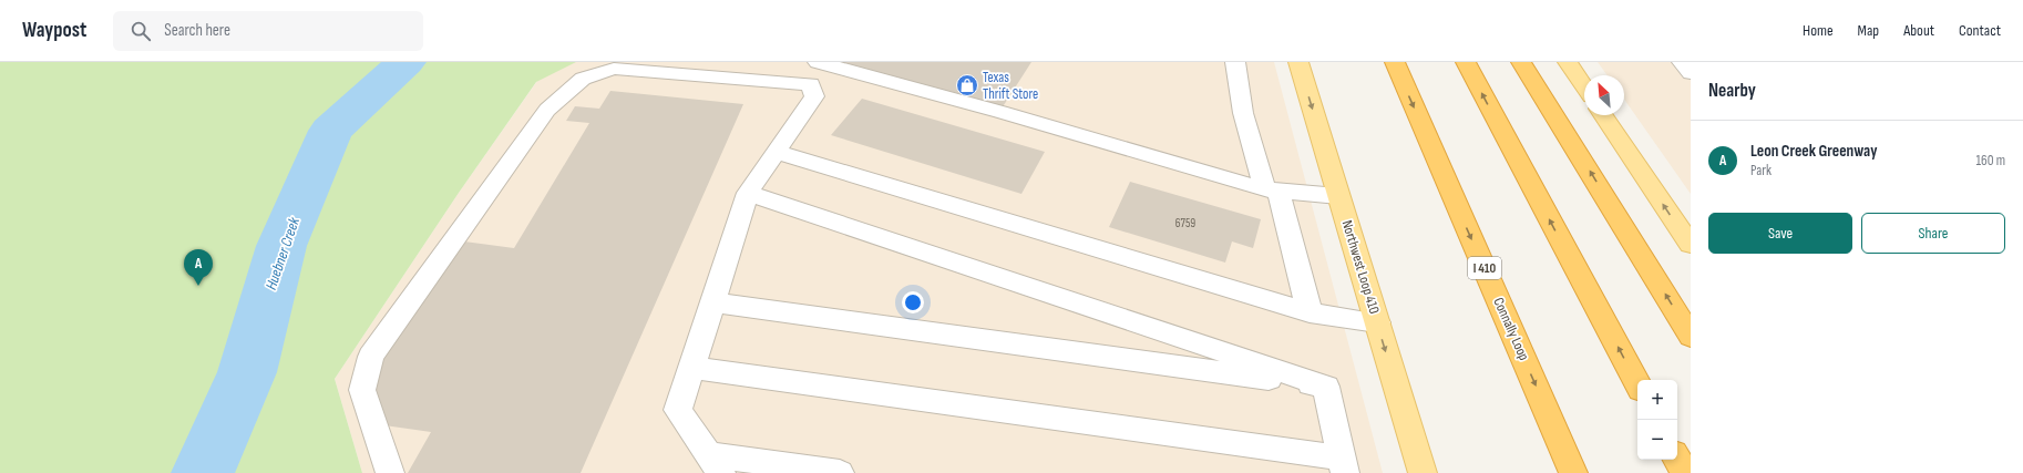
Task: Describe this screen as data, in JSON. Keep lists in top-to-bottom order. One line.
{"streets":{"highway":["I 410","Connally Loop"],"main road":["Northwest Loop 410"]},"one_way":["Northwest Loop 410"],"water":["Huebner Creek"],"places":{"shop":["Texas Thrift Store"]},"house_numbers":["6759"],"north":"top left","page":{"header":"Waypost","search":"Search here","nav":["Home","Map","About","Contact"],"heading":"Nearby","list":[{"mark":"A","name":"Leon Creek Greenway","note":"Park","value":"160 m"}],"buttons":["Save","Share"],"pins":"A","map_buttons":["+","−"]}}
